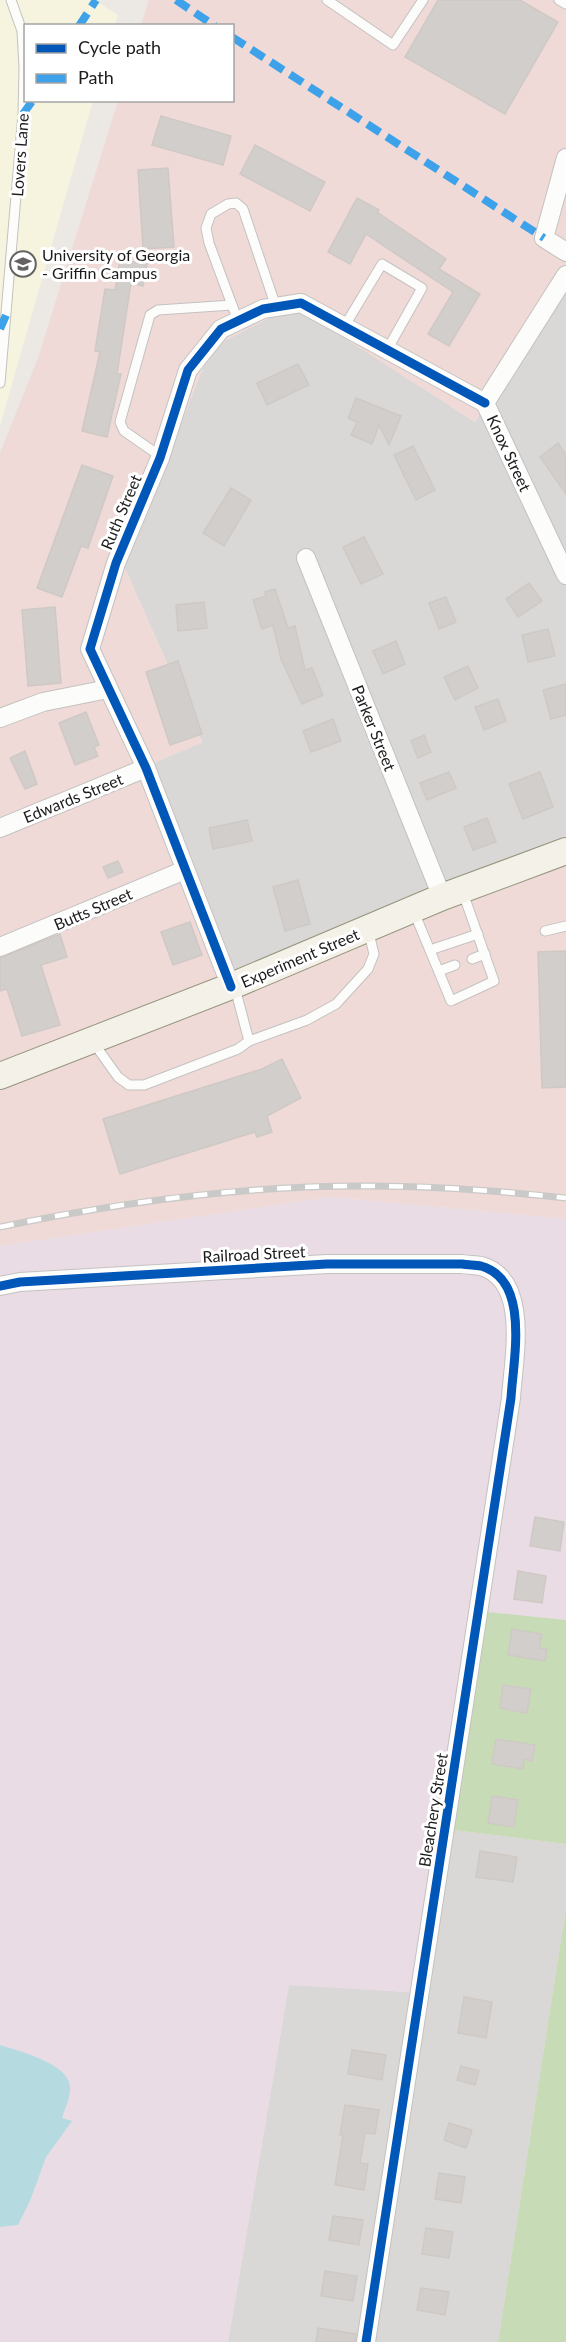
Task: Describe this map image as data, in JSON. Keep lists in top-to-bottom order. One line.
{"streets":{"main road":["Experiment Street"],"street":["Knox Street","Ruth Street","Parker Street","Edwards Street","Butts Street","Railroad Street","Bleachery Street"],"lane":["Lovers Lane"]},"crossings":[["Knox Street","Ruth Street"],["Ruth Street","Edwards Street"],["Ruth Street","Butts Street"],["Ruth Street","Experiment Street"],["Parker Street","Experiment Street"],["Railroad Street","Bleachery Street"]],"places":{"school or university":["University of Georgia - Griffin Campus"]},"legend":["Cycle path","Path"]}
